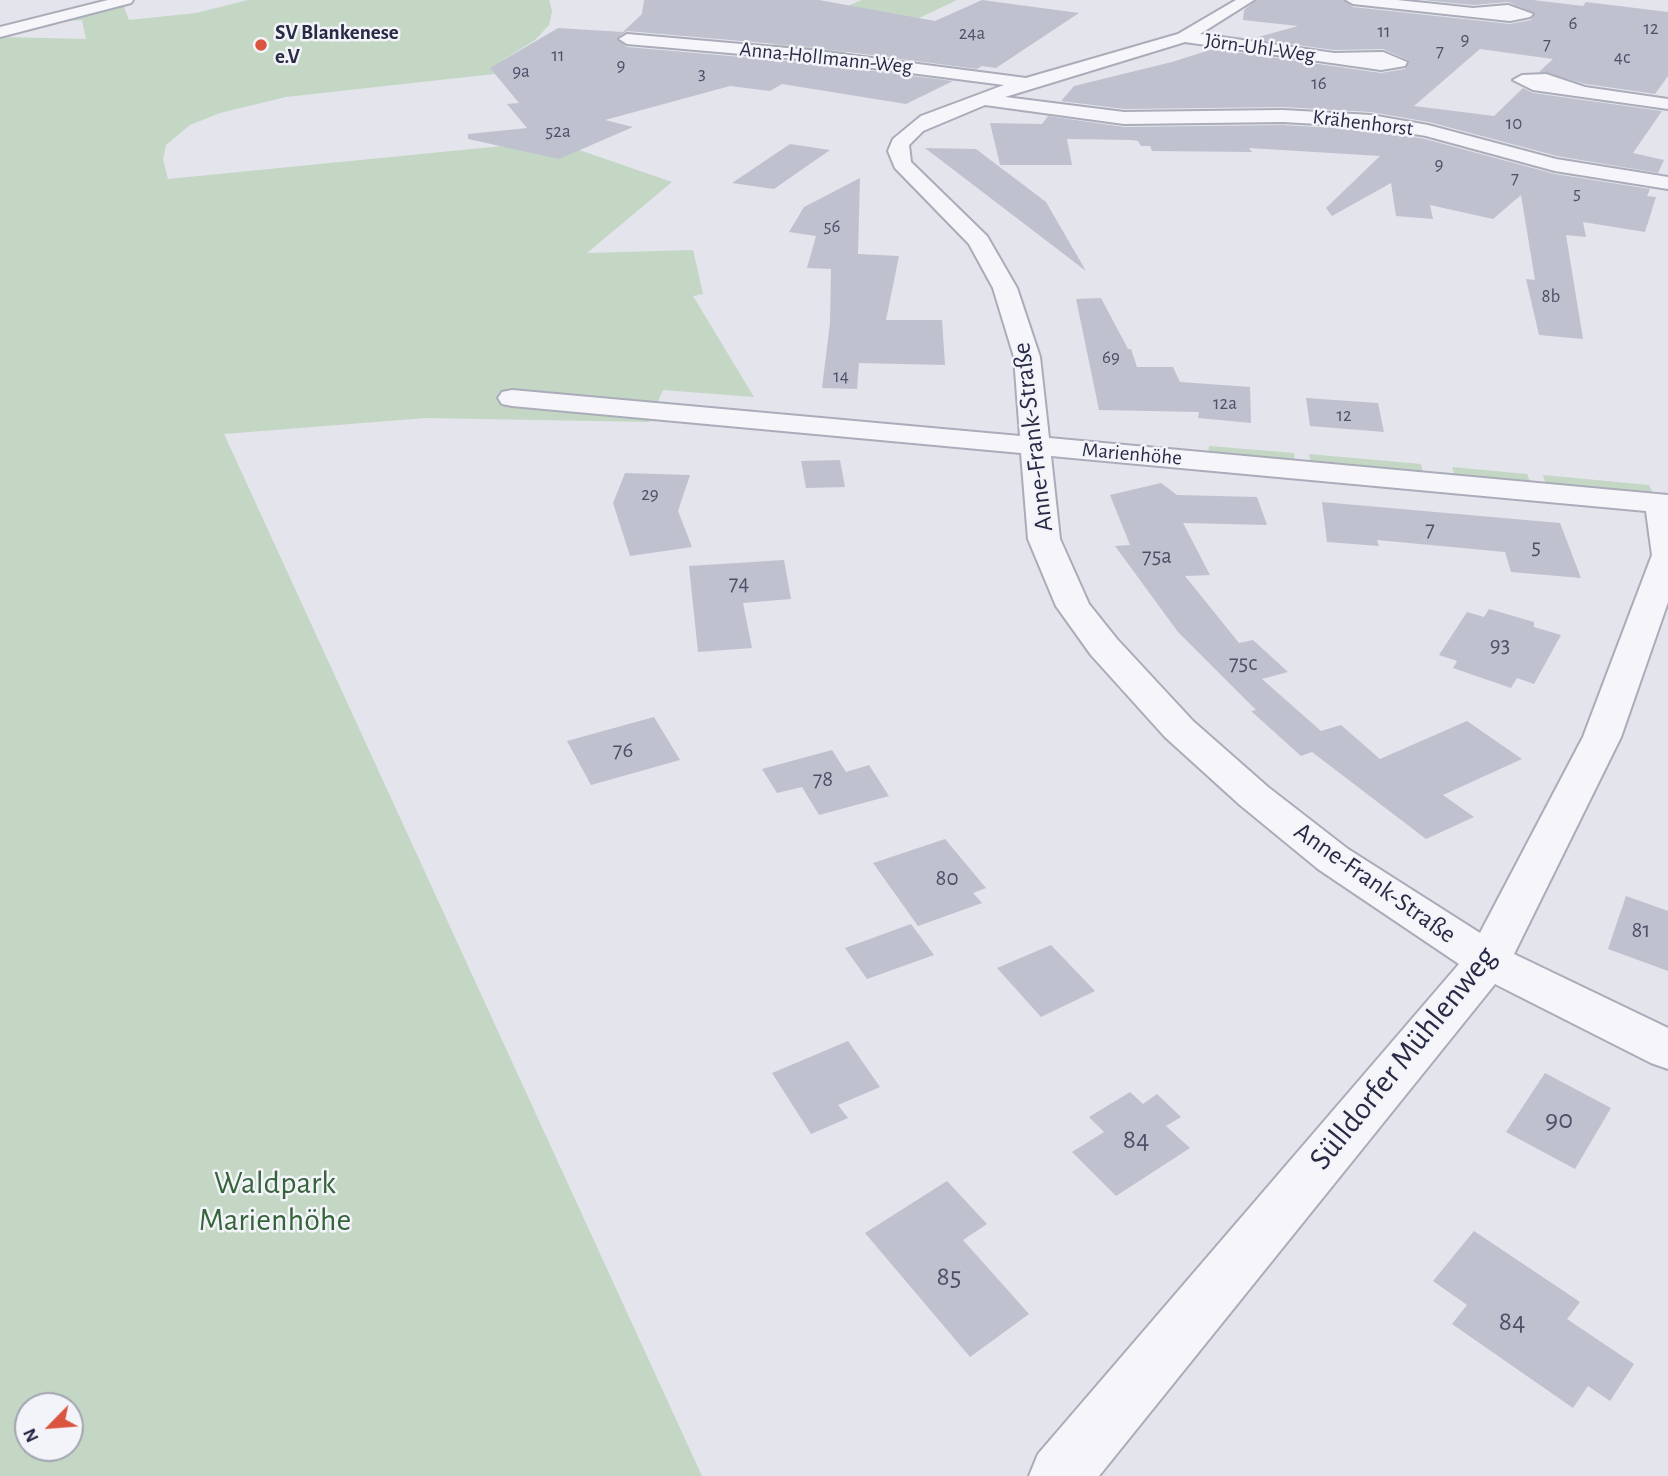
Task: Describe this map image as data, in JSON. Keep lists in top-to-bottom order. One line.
{"streets":{"street":["Jörn-Uhl-Weg","Anna-Hollmann-Weg","Krähenhorst","Anne-Frank-Straße","Marienhöhe","Sülldorfer Mühlenweg"]},"crossings":[["Jörn-Uhl-Weg","Anne-Frank-Straße"],["Anna-Hollmann-Weg","Anne-Frank-Straße"],["Krähenhorst","Anne-Frank-Straße"],["Anne-Frank-Straße","Marienhöhe"],["Anne-Frank-Straße","Sülldorfer Mühlenweg"],["Marienhöhe","Sülldorfer Mühlenweg"]],"parks":["Waldpark Marienhöhe"],"places":["SV Blankenese e.V"],"house_numbers":["6","12","11","24a","9","7","7","11","4c","9","9a","3","16","10","52a","9","7","5","56","8b","69","14","12a","12","29","7","5","75a","74","93","75c","76","78","80","81","90","84","85","84"],"north":"bottom left"}
